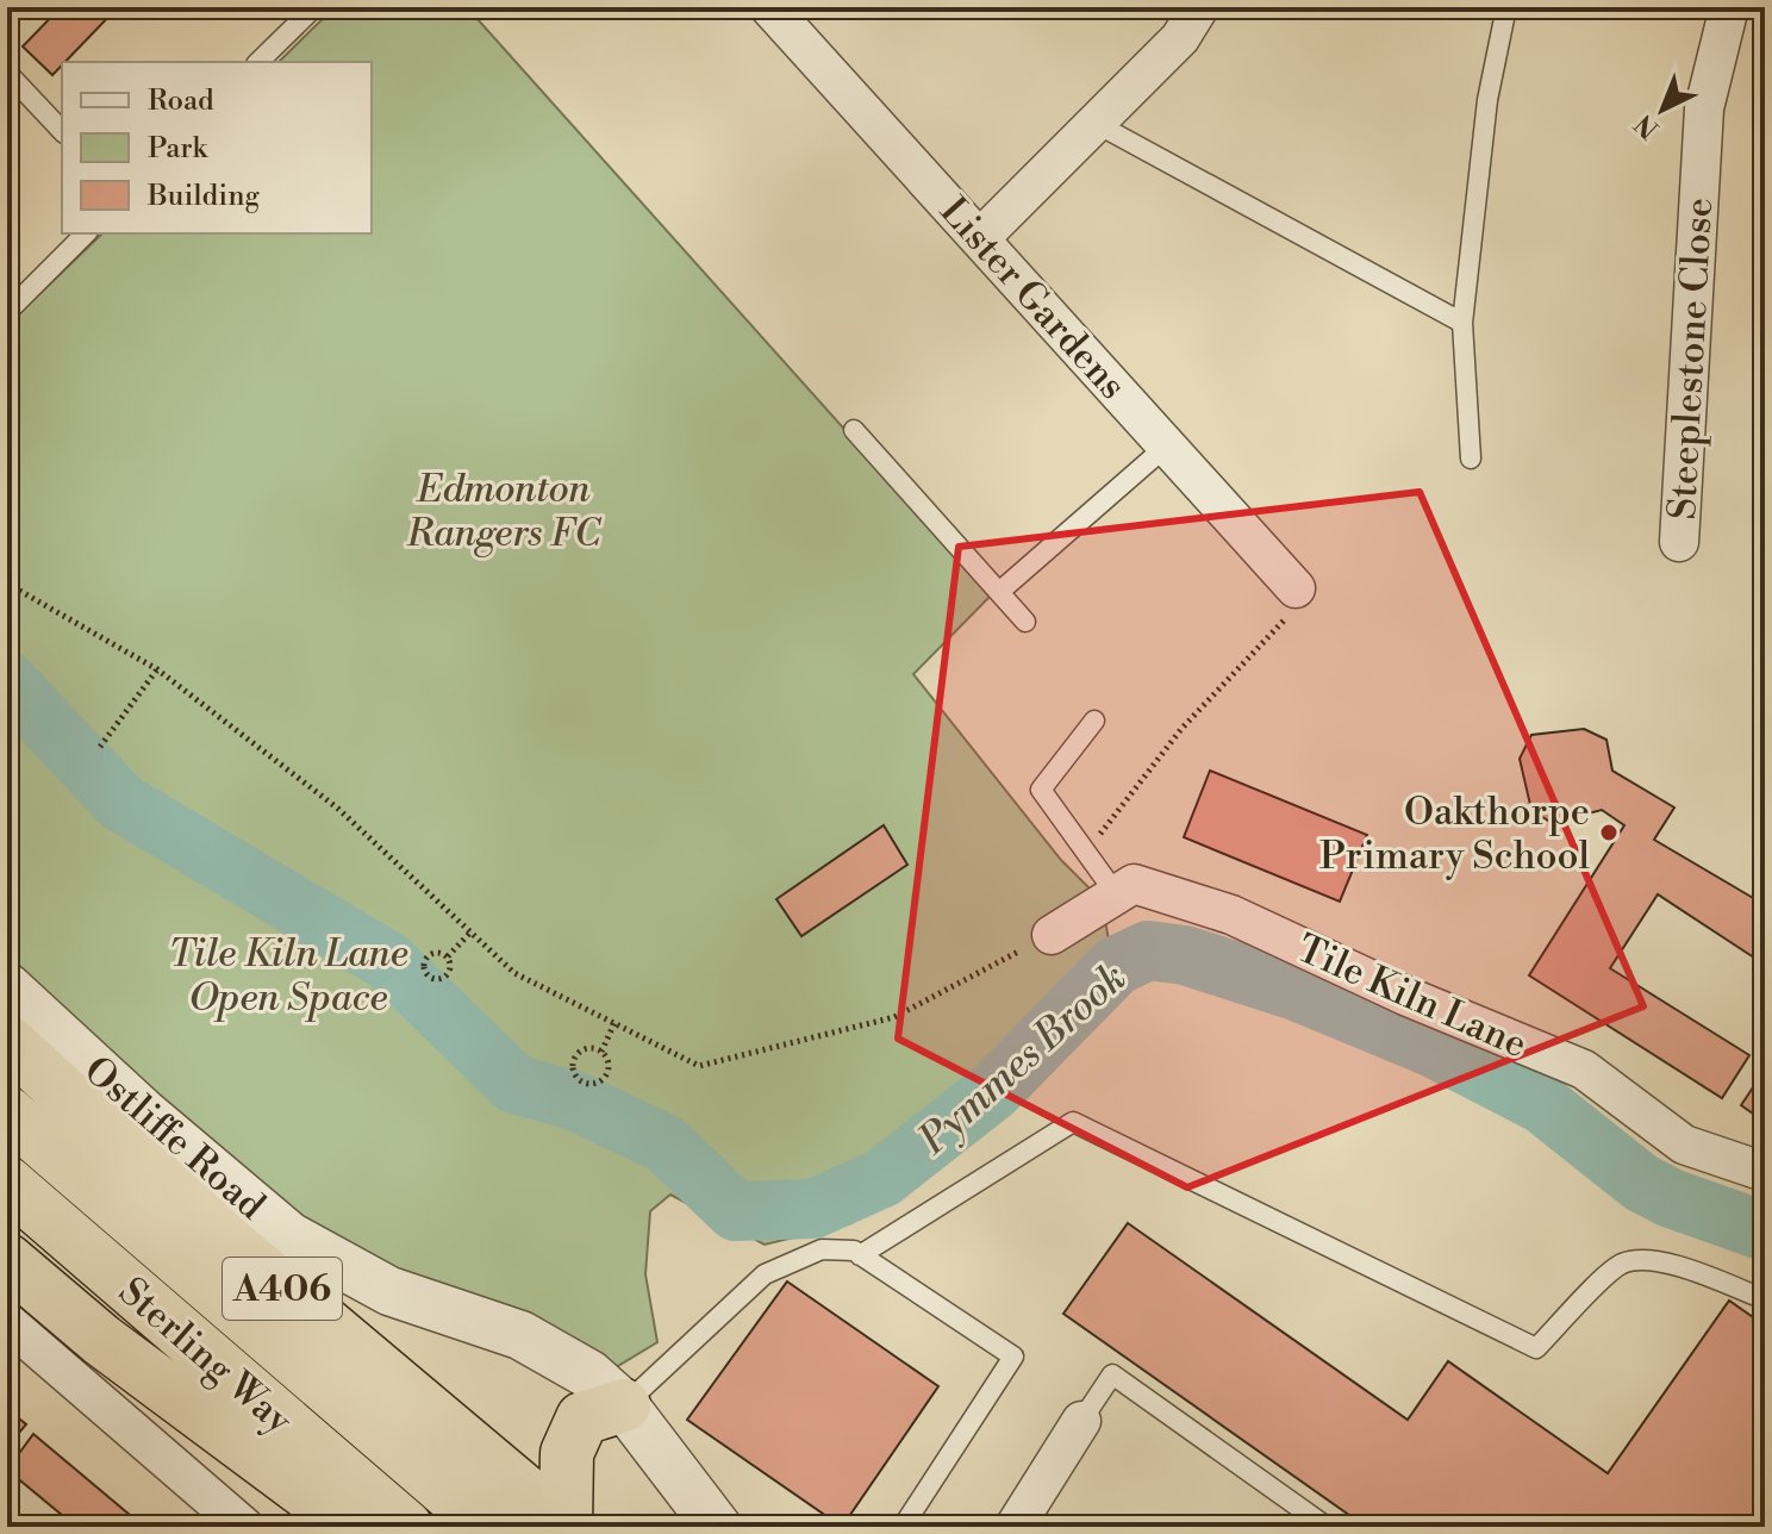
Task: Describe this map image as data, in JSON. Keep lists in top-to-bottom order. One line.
{"streets":{"highway":["A406","Sterling Way"],"street":["Lister Gardens","Steeplestone Close","Tile Kiln Lane","Ostliffe Road"]},"water":["Pymmes Brook"],"parks":["Edmonton Rangers FC","Tile Kiln Lane Open Space"],"places":["Oakthorpe Primary School"],"legend":["Road","Park","Building"],"north":"bottom left"}
